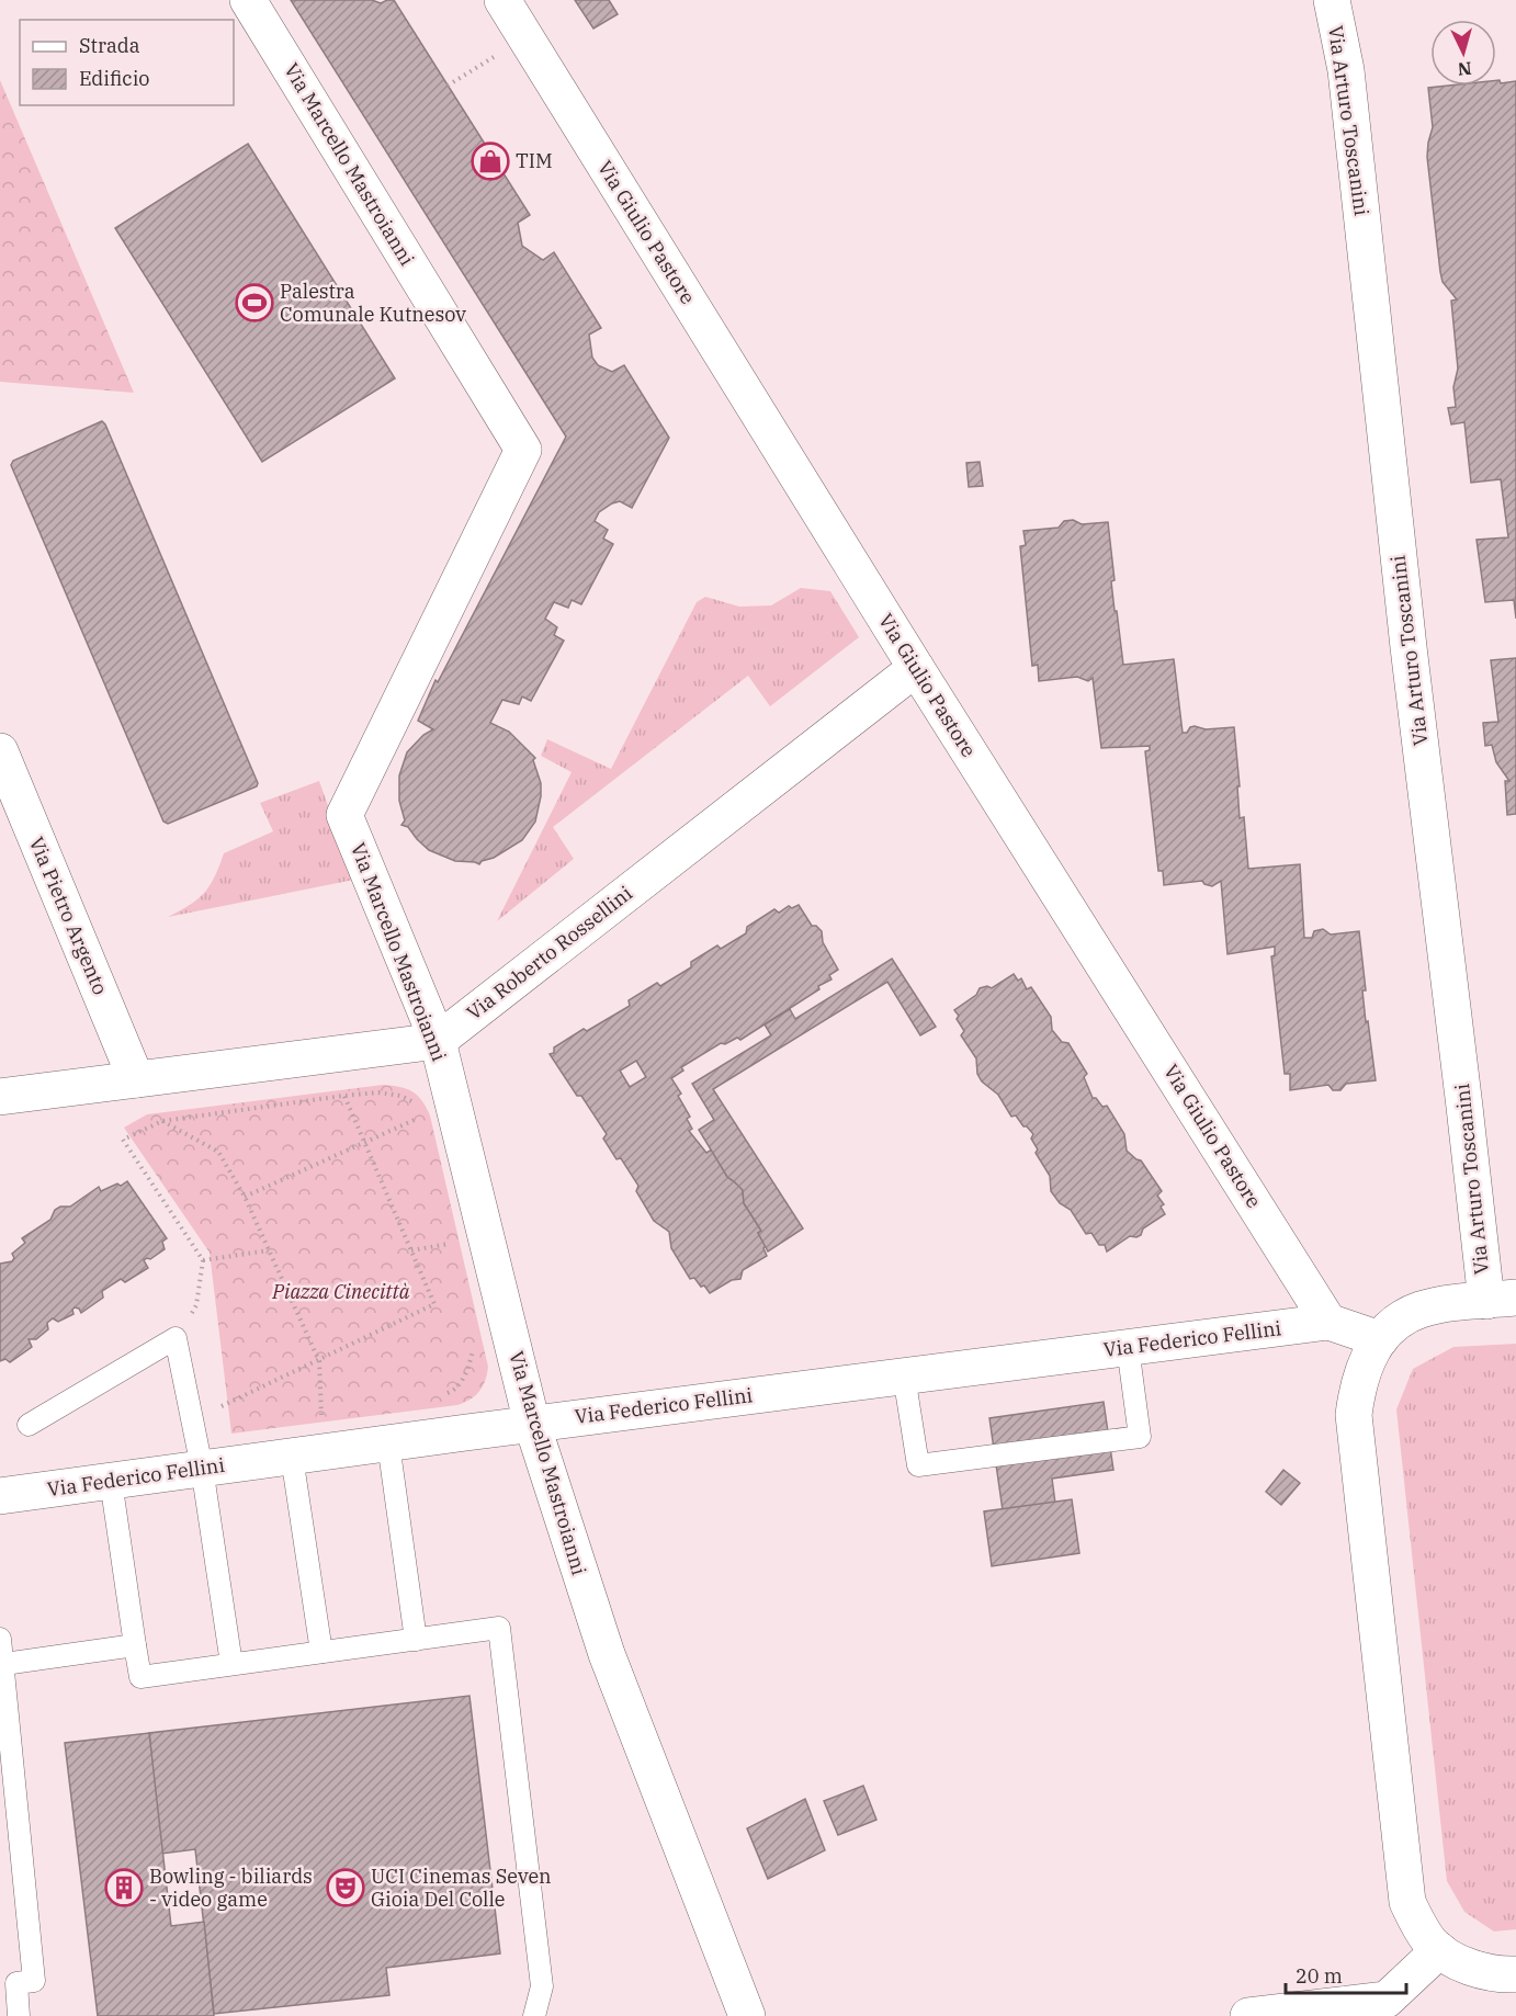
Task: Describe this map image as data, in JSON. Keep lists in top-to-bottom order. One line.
{"streets":{"street":["Via Arturo Toscanini","Via Marcello Mastroianni","Via Giulio Pastore","Via Pietro Argento","Via Roberto Rossellini","Via Federico Fellini"]},"crossings":[["Via Marcello Mastroianni","Via Roberto Rossellini"],["Via Marcello Mastroianni","Via Federico Fellini"],["Via Giulio Pastore","Via Roberto Rossellini"],["Via Giulio Pastore","Via Federico Fellini"]],"parks":["Piazza Cinecittà"],"places":{"shop":["TIM"],"sports":["Palestra Comunale Kutnesov"],"building":["Bowling - biliards - video game"],"theatre":["UCI Cinemas Seven Gioia Del Colle"]},"legend":["Strada","Edificio"],"scale_bar":"20 m","north":"bottom"}
